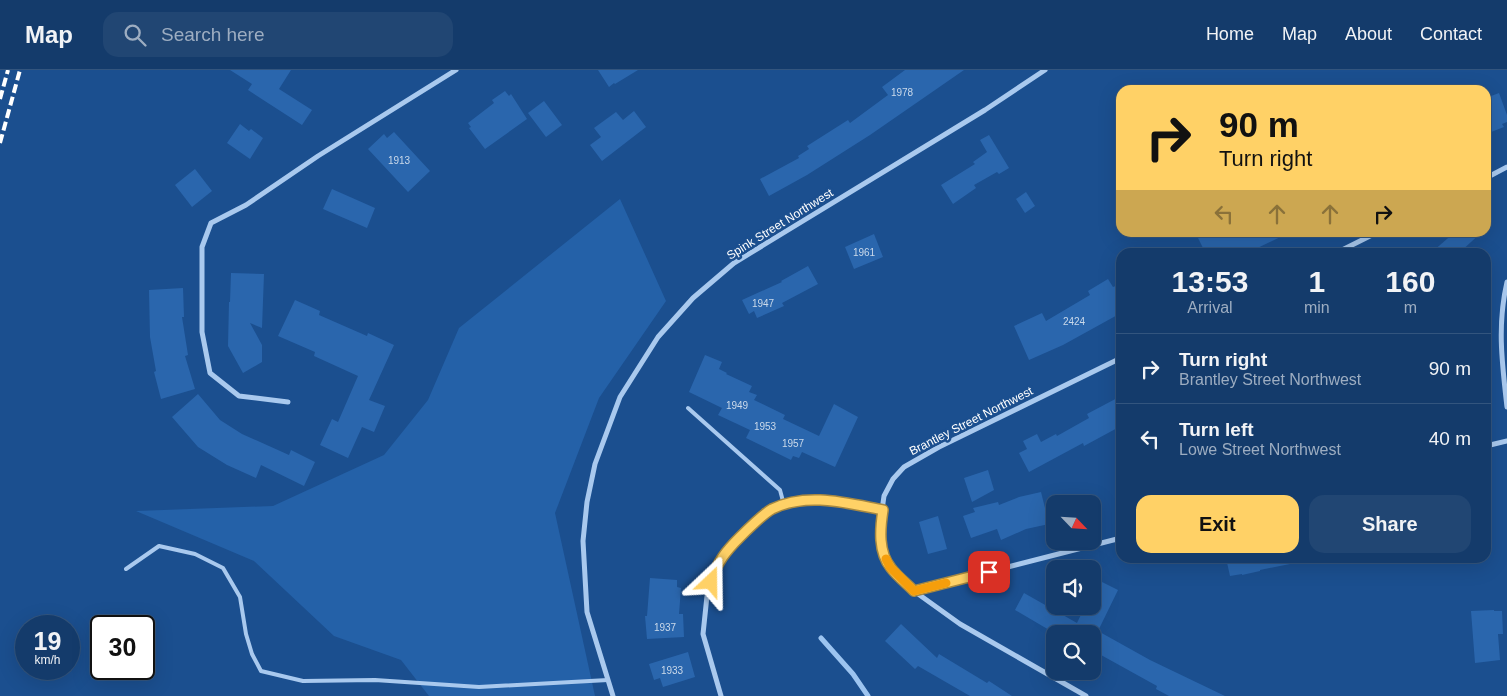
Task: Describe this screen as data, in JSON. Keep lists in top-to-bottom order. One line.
{"streets":{"street":["Spink Street Northwest","Brantley Street Northwest"]},"house_numbers":["1978","1913","1961","1947","2424","1949","1953","1957","1937","1933"],"north":"bottom right","page":{"header":"Map","search":"Search here","nav":["Home","Map","About","Contact"],"turn":["90 m","Turn right"],"eta":["13:53","Arrival","1","min","160","m"],"list":[{"name":"Turn right","note":"Brantley Street Northwest","value":"90 m"},{"name":"Turn left","note":"Lowe Street Northwest","value":"40 m"}],"buttons":["Exit","Share"],"speed":"19 km/h","limit":"30"}}
